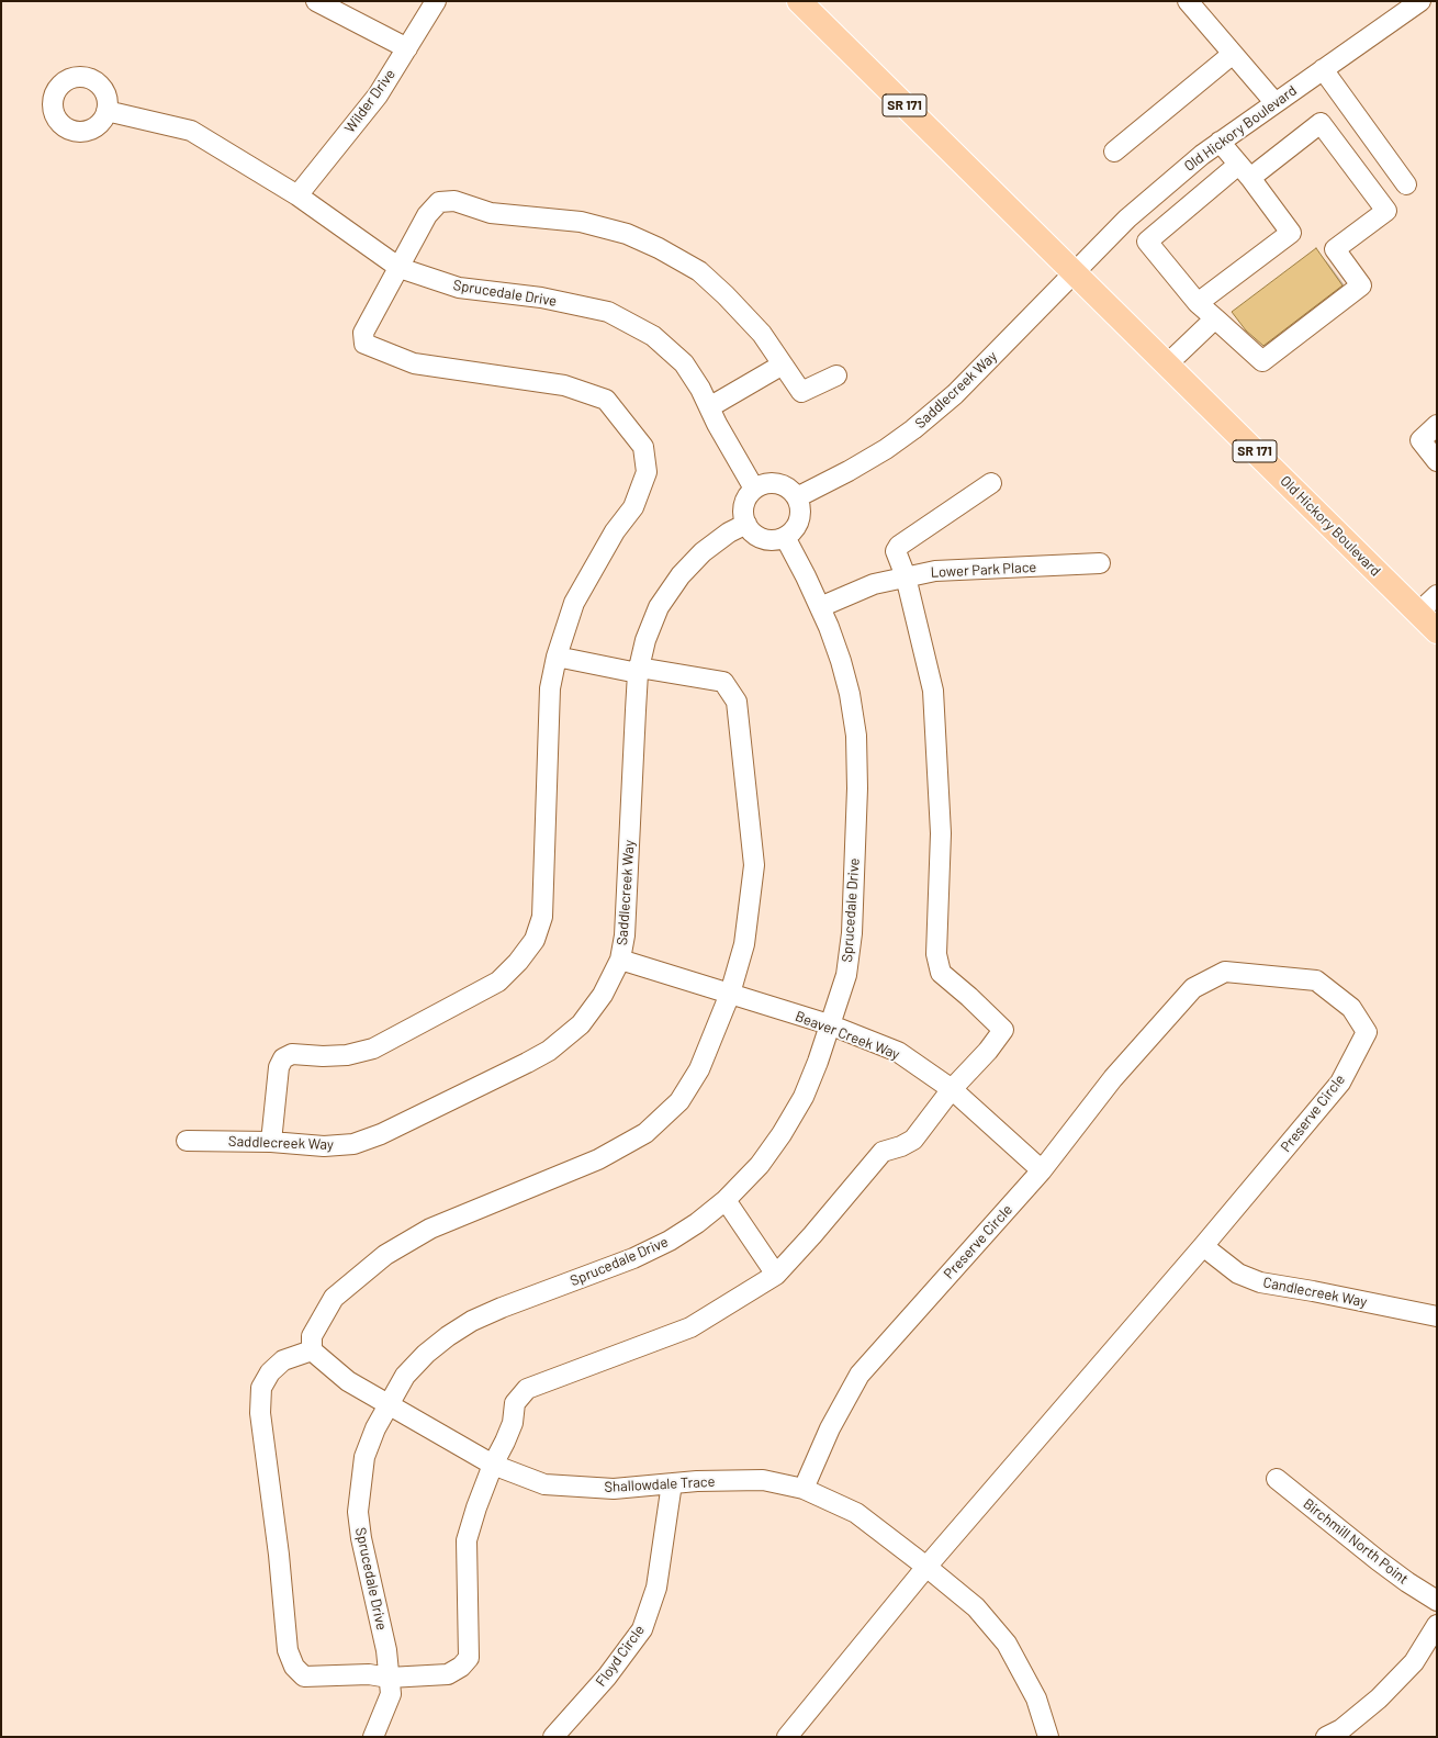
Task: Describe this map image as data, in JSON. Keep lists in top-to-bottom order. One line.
{"streets":{"main road":["SR 171","Old Hickory Boulevard"],"street":["Wilder Drive","Sprucedale Drive","Saddlecreek Way","Lower Park Place","Beaver Creek Way","Preserve Circle","Candlecreek Way","Shallowdale Trace","Birchmill North Point","Floyd Circle"]},"crossings":[["Wilder Drive","Sprucedale Drive"],["Old Hickory Boulevard","Saddlecreek Way"],["Sprucedale Drive","Saddlecreek Way"],["Sprucedale Drive","Lower Park Place"],["Sprucedale Drive","Beaver Creek Way"],["Sprucedale Drive","Shallowdale Trace"],["Saddlecreek Way","Beaver Creek Way"],["Beaver Creek Way","Preserve Circle"],["Preserve Circle","Candlecreek Way"],["Preserve Circle","Shallowdale Trace"],["Shallowdale Trace","Floyd Circle"]]}
